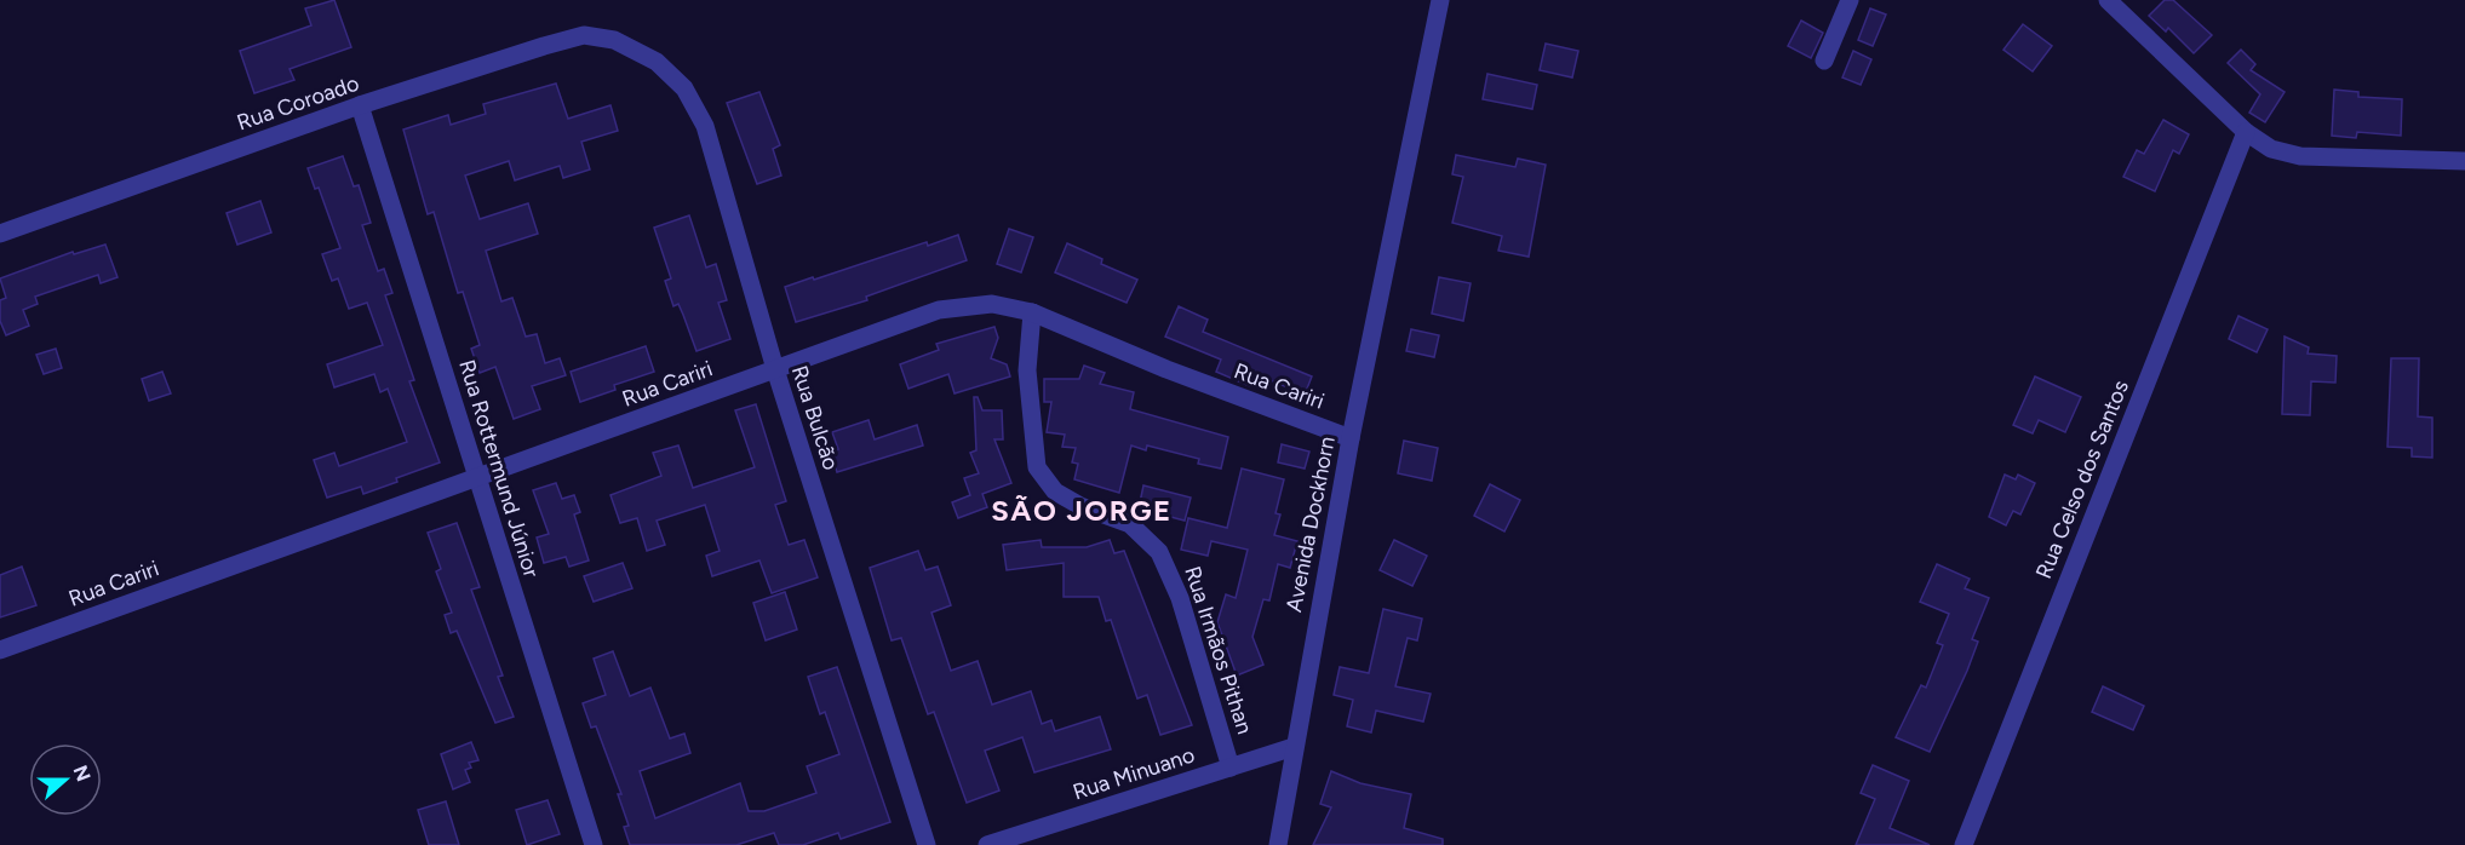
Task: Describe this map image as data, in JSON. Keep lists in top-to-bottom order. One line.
{"streets":{"street":["Rua Coroado","Rua Cariri","Rua Bulcão","Rua Rottermund Júnior","Rua Celso dos Santos","Avenida Dockhorn","Rua Irmãos Pithan","Rua Minuano"]},"crossings":[["Rua Coroado","Rua Bulcão"],["Rua Coroado","Rua Rottermund Júnior"],["Rua Cariri","Rua Bulcão"],["Rua Cariri","Rua Rottermund Júnior"],["Rua Cariri","Avenida Dockhorn"],["Rua Cariri","Rua Irmãos Pithan"],["Avenida Dockhorn","Rua Minuano"],["Rua Irmãos Pithan","Rua Minuano"]],"districts":["SÃO JORGE"],"north":"right"}
